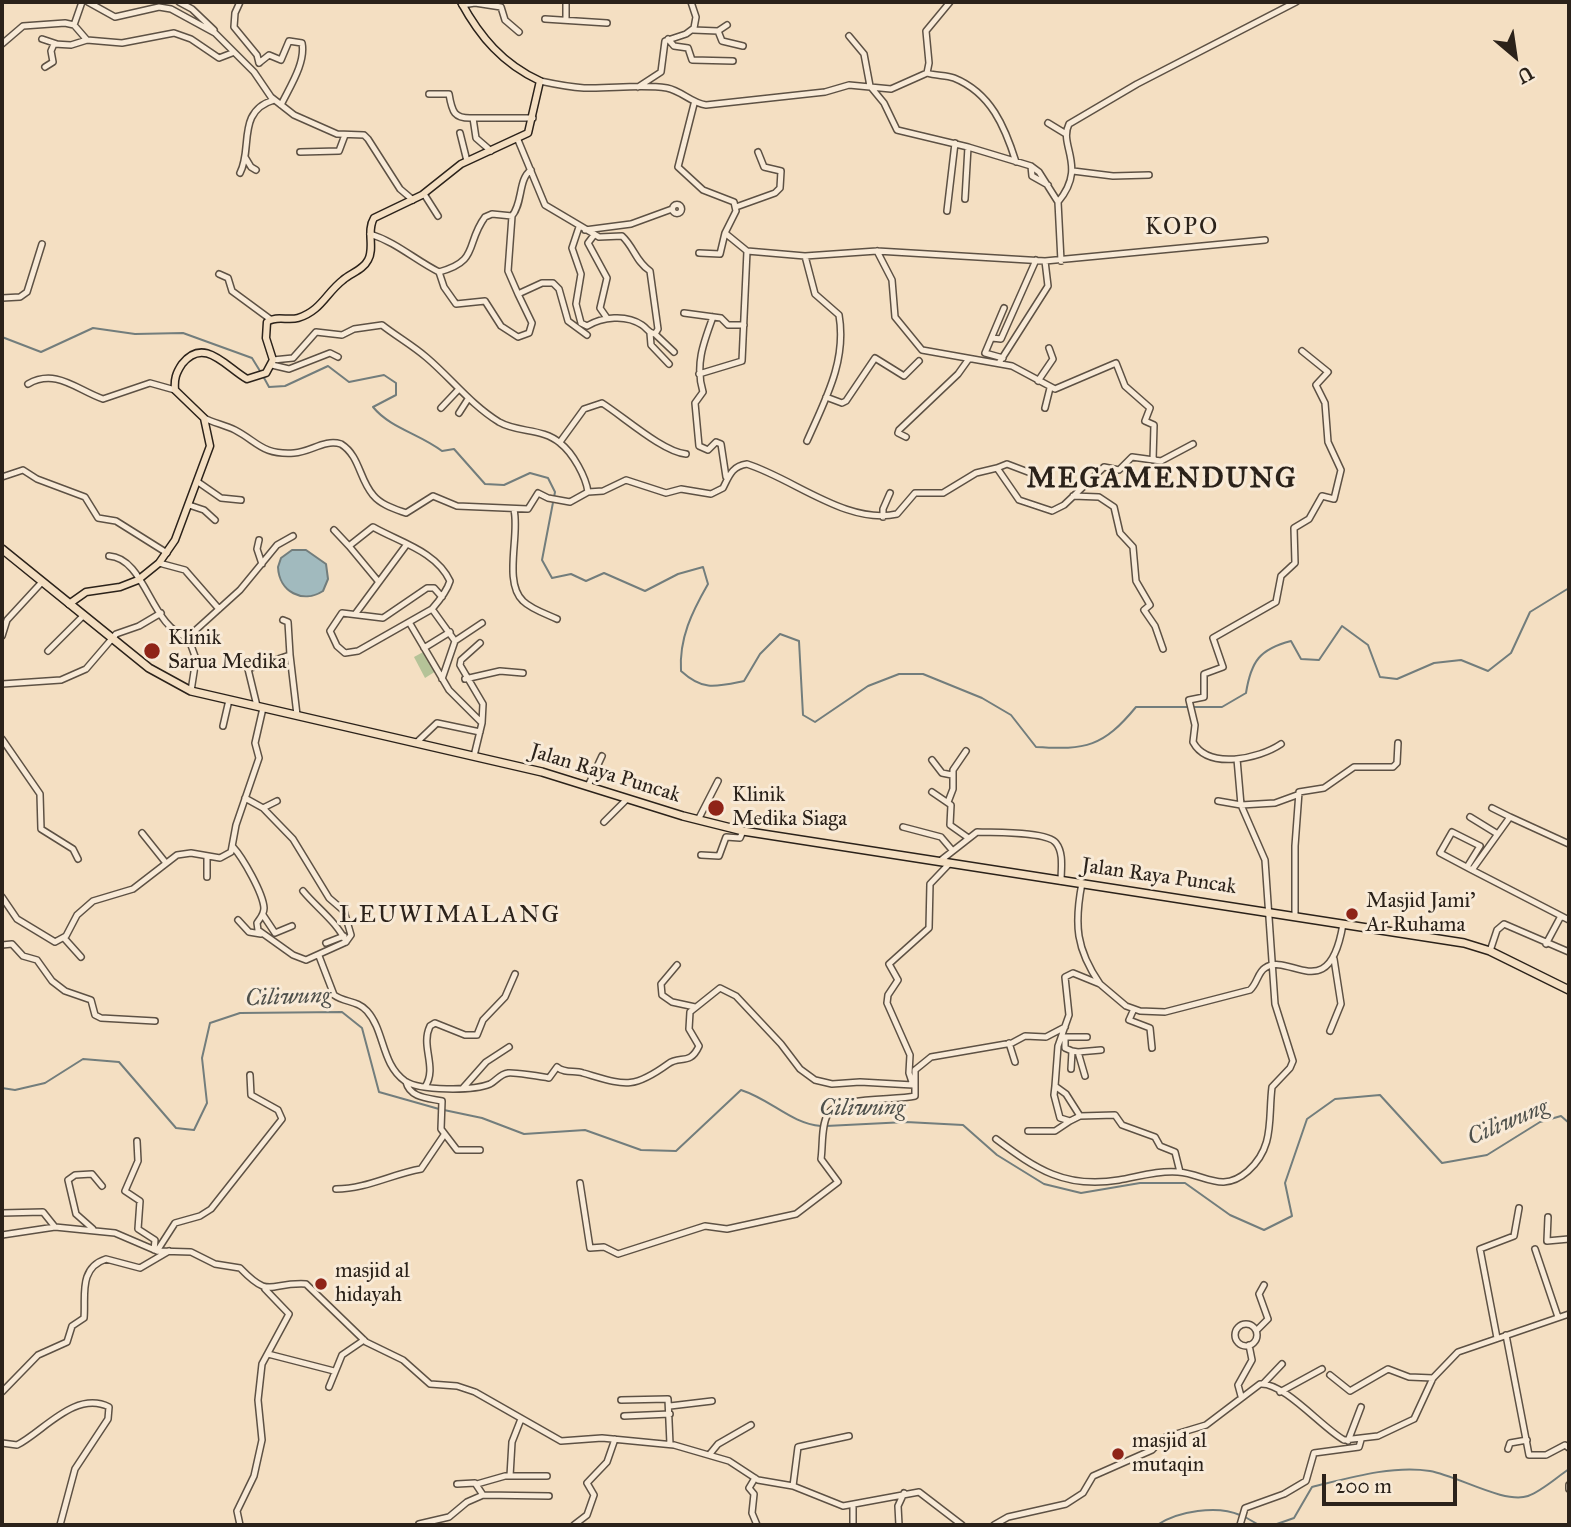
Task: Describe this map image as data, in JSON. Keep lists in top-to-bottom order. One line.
{"streets":{"highway":["Jalan Raya Puncak"]},"districts":["KOPO","MEGAMENDUNG","LEUWIMALANG"],"water":["Ciliwung"],"places":["Klinik Sarua Medika","Klinik Medika Siaga","Masjid Jami' Ar Ruhama","masjid al hidayah","masjid al mutaqin"],"scale_bar":"200 m","north":"bottom right"}
